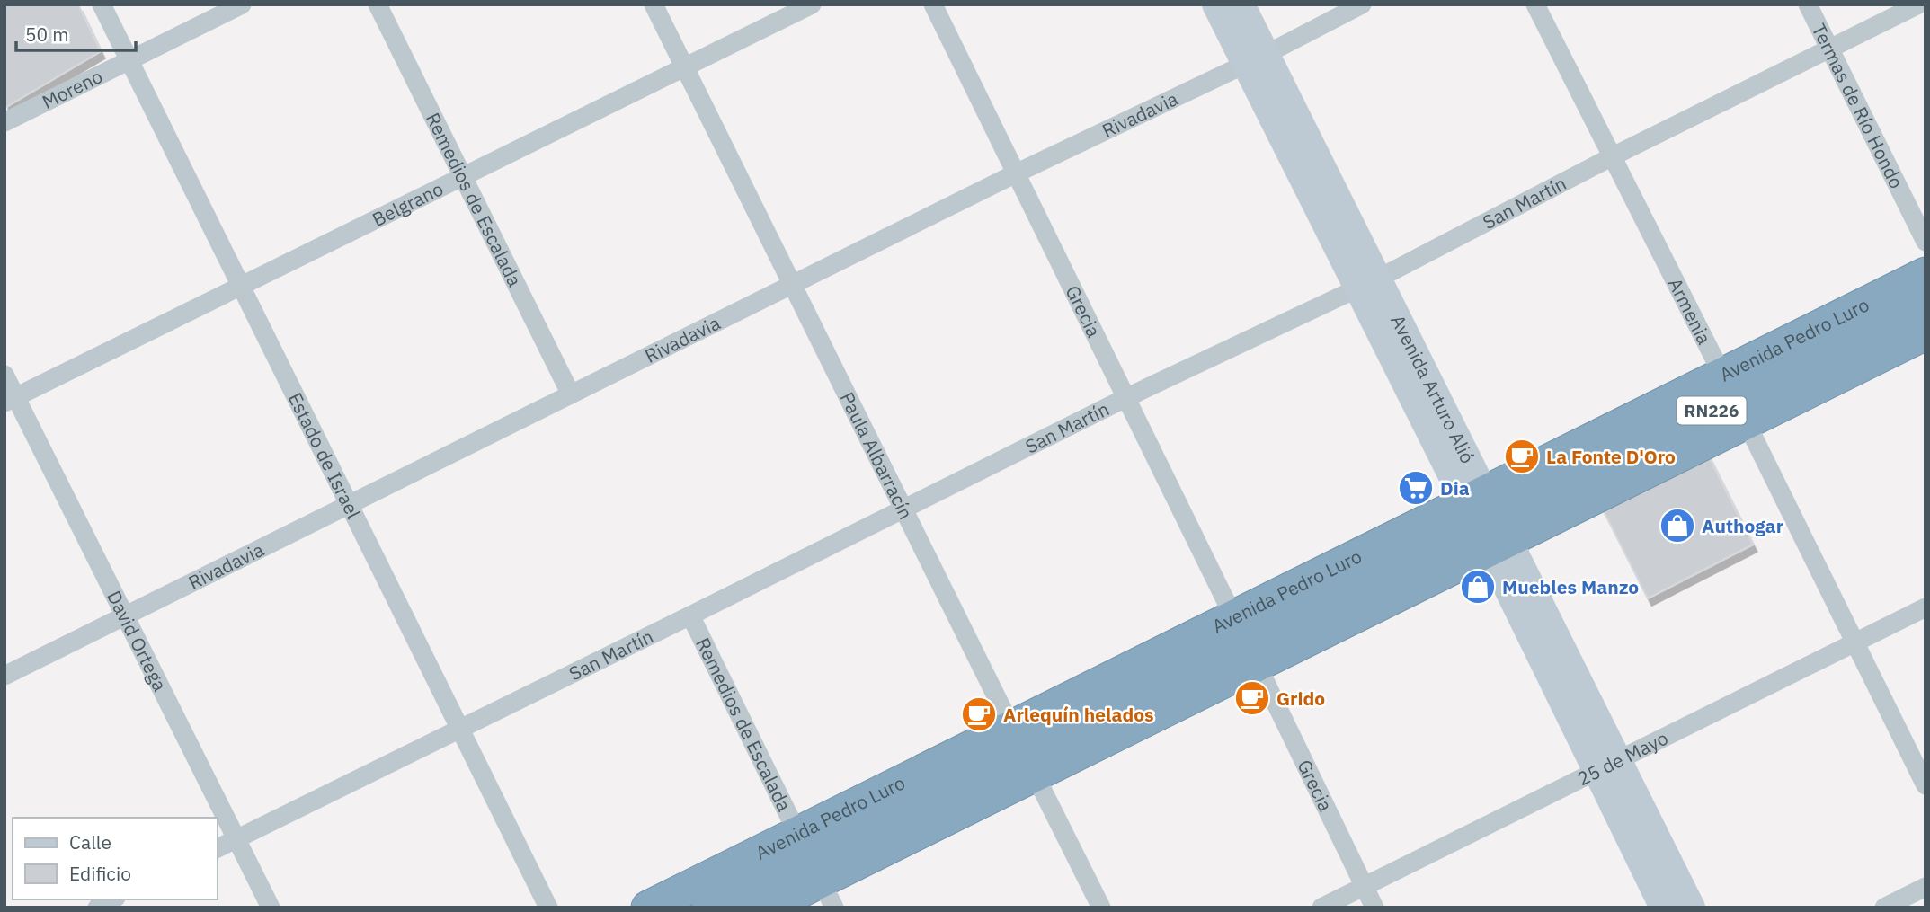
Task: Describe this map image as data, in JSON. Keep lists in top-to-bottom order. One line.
{"streets":{"highway":["Avenida Pedro Luro","RN226"],"main road":["Avenida Arturo Alió"],"street":["Moreno","Termas de Río Hondo","Rivadavia","Remedios de Escalada","San Martín","Belgrano","Armenia","Grecia","Estado de Israel","Paula Albarracín","David Ortega","25 de Mayo"]},"crossings":[["Moreno","Estado de Israel"],["Termas de Río Hondo","San Martín"],["Rivadavia","Remedios de Escalada"],["Rivadavia","Grecia"],["Rivadavia","Avenida Arturo Alió"],["Rivadavia","Estado de Israel"],["Rivadavia","Paula Albarracín"],["Rivadavia","David Ortega"],["Remedios de Escalada","San Martín"],["Remedios de Escalada","Belgrano"],["Remedios de Escalada","Avenida Pedro Luro"],["San Martín","Armenia"],["San Martín","Grecia"],["San Martín","Avenida Arturo Alió"],["San Martín","Estado de Israel"],["San Martín","Paula Albarracín"],["San Martín","David Ortega"],["Belgrano","Estado de Israel"],["Belgrano","Paula Albarracín"],["Belgrano","David Ortega"],["Armenia","Avenida Pedro Luro"],["Armenia","25 de Mayo"],["Grecia","Avenida Pedro Luro"],["Grecia","25 de Mayo"],["Avenida Pedro Luro","Avenida Arturo Alió"],["Avenida Pedro Luro","Paula Albarracín"],["Avenida Arturo Alió","25 de Mayo"]],"places":{"cafe":["La Fonte D'Oro","Grido","Arlequín helados"],"supermarket":["Dia"],"shop":["Authogar","Muebles Manzo"]},"legend":["Calle","Edificio"],"scale_bar":"50 m"}
